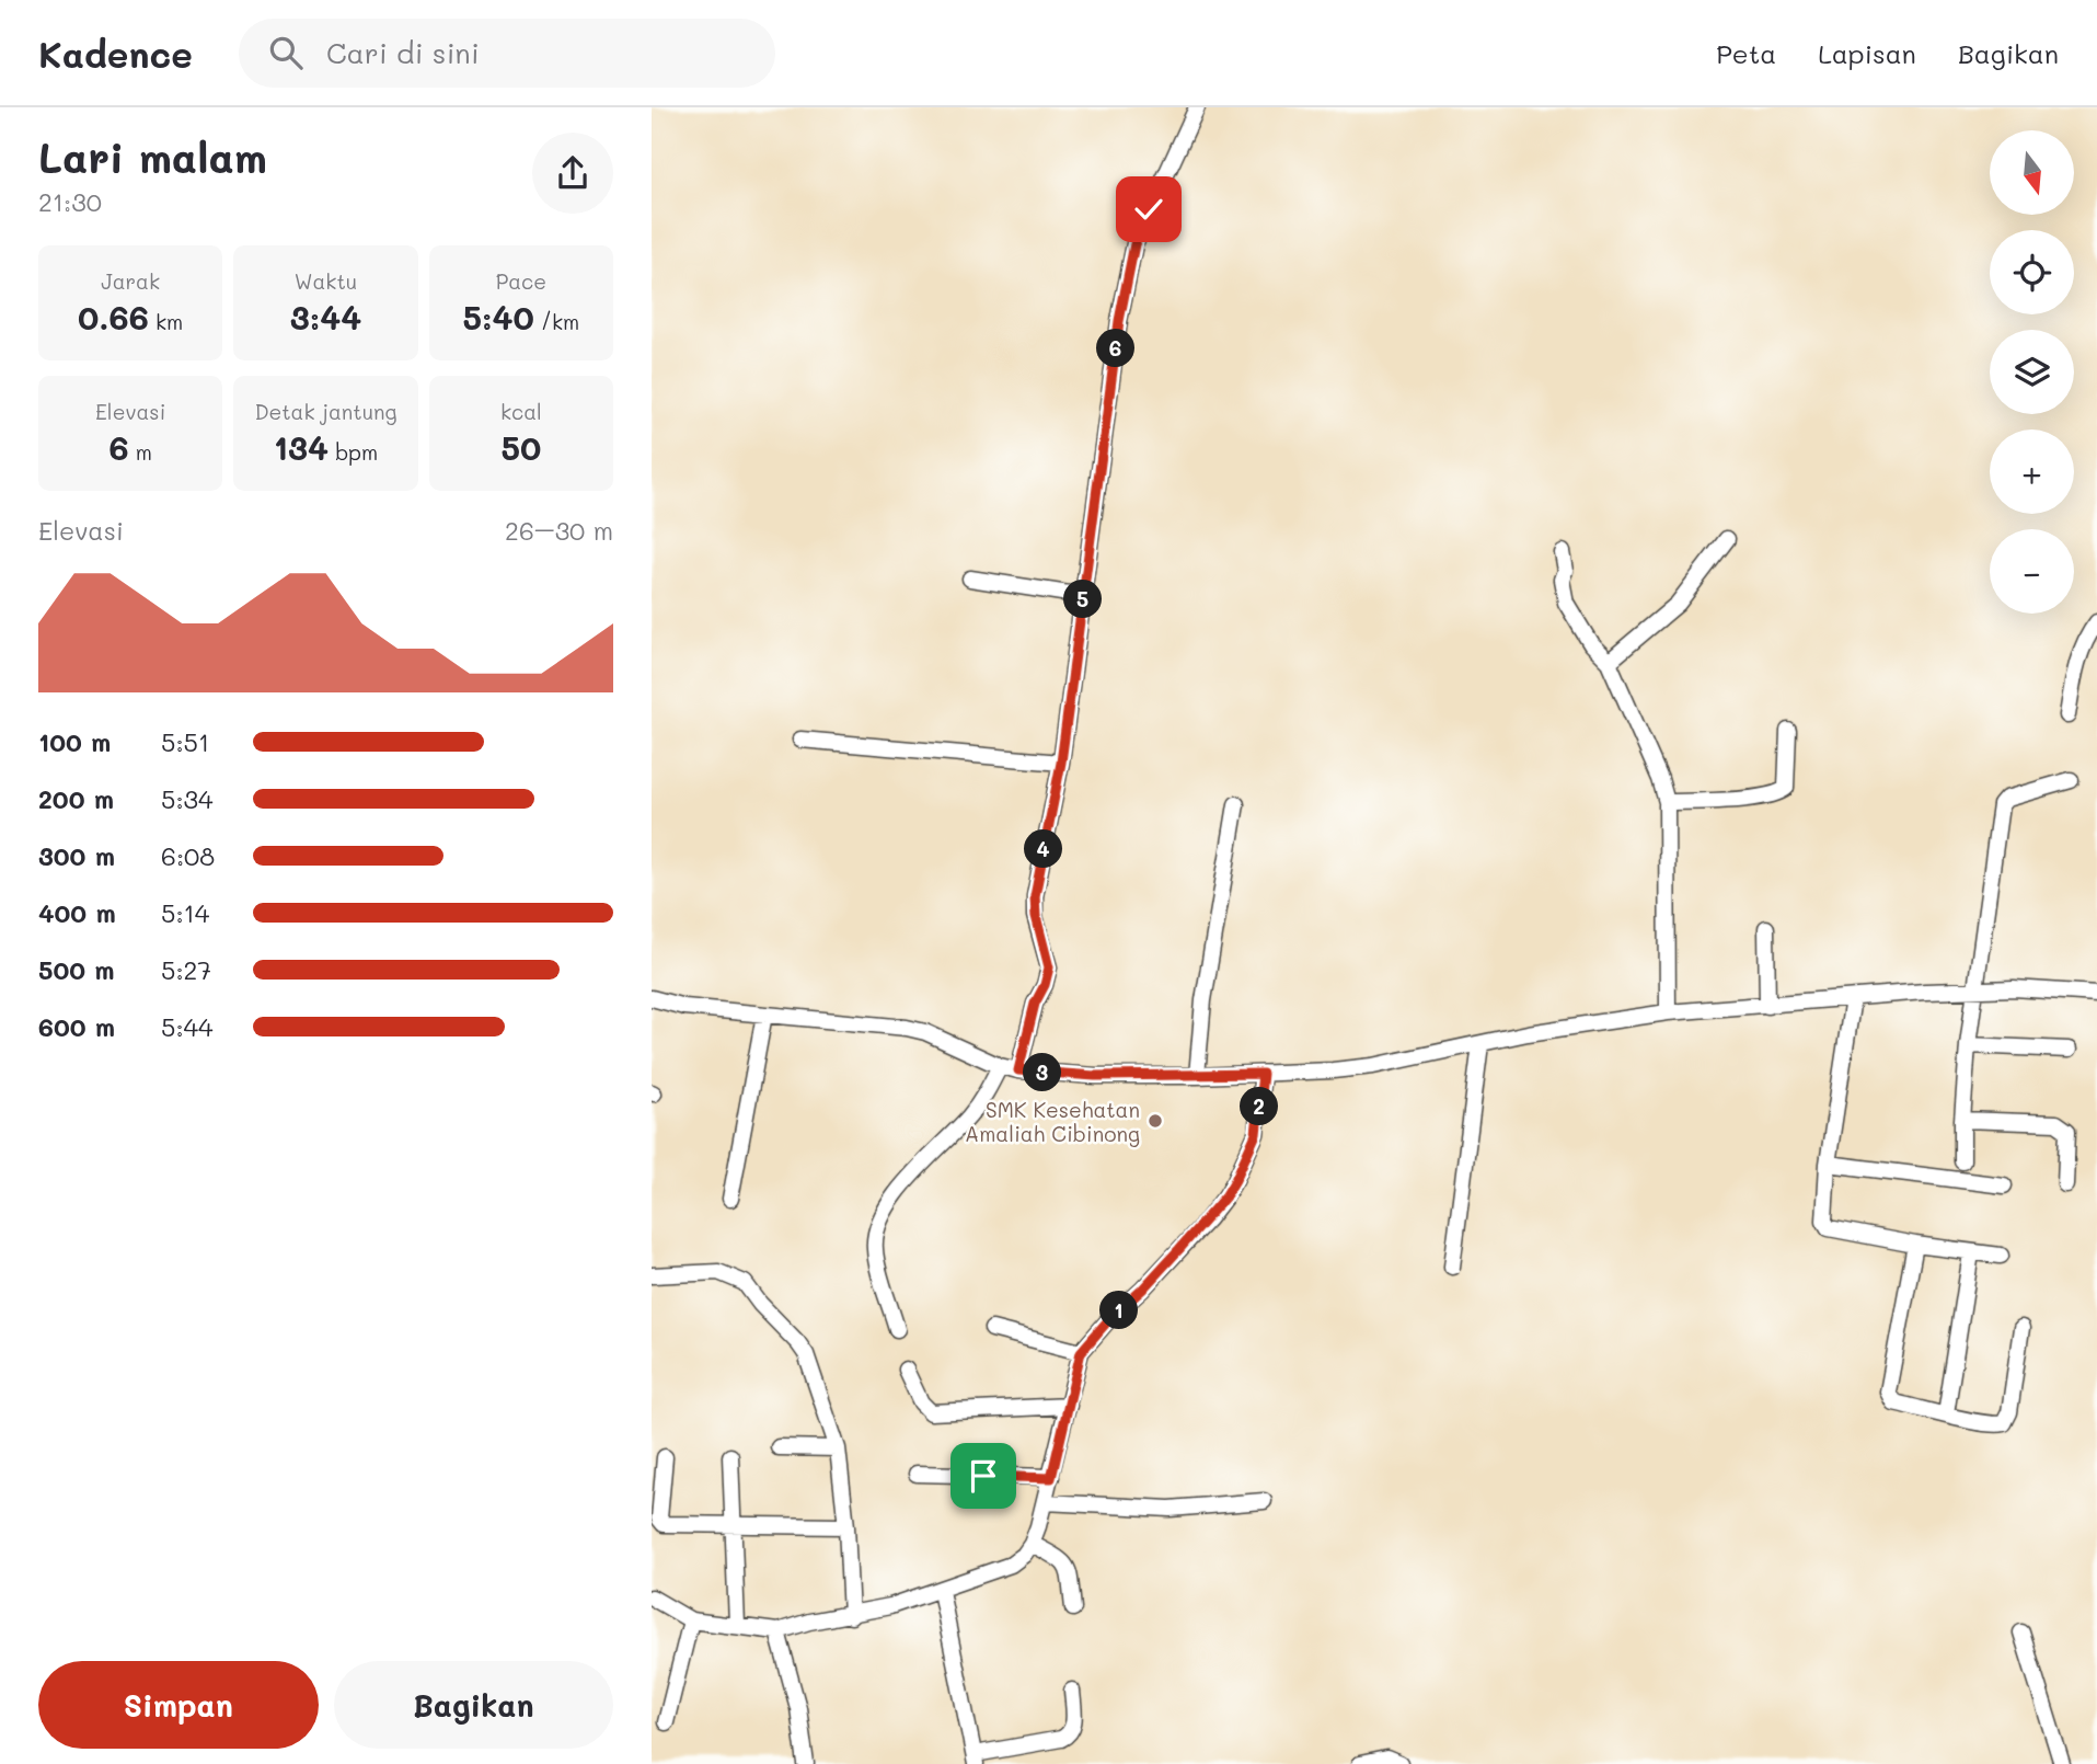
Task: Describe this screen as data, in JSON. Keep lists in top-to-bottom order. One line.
{"places":["SMK Kesehatan Amaliah Cibinong"],"north":"bottom","page":{"header":"Kadence","search":"Cari di sini","nav":["Peta","Lapisan","Bagikan"],"heading":["Lari malam","21:30"],"map_buttons":["+","−"],"stats":[["Jarak","0.66 km"],["Waktu","3:44"],["Pace","5:40 /km"],["Elevasi","6 m"],["Detak jantung","134 bpm"],["kcal","50"]],"pins":["6","5","4","3","2","1"],"chart":["Elevasi","26–30 m"],"list":[{"name":"100 m","note":"5:51"},{"name":"200 m","note":"5:34"},{"name":"300 m","note":"6:08"},{"name":"400 m","note":"5:14"},{"name":"500 m","note":"5:27"},{"name":"600 m","note":"5:44"}],"buttons":["Simpan","Bagikan"]}}
